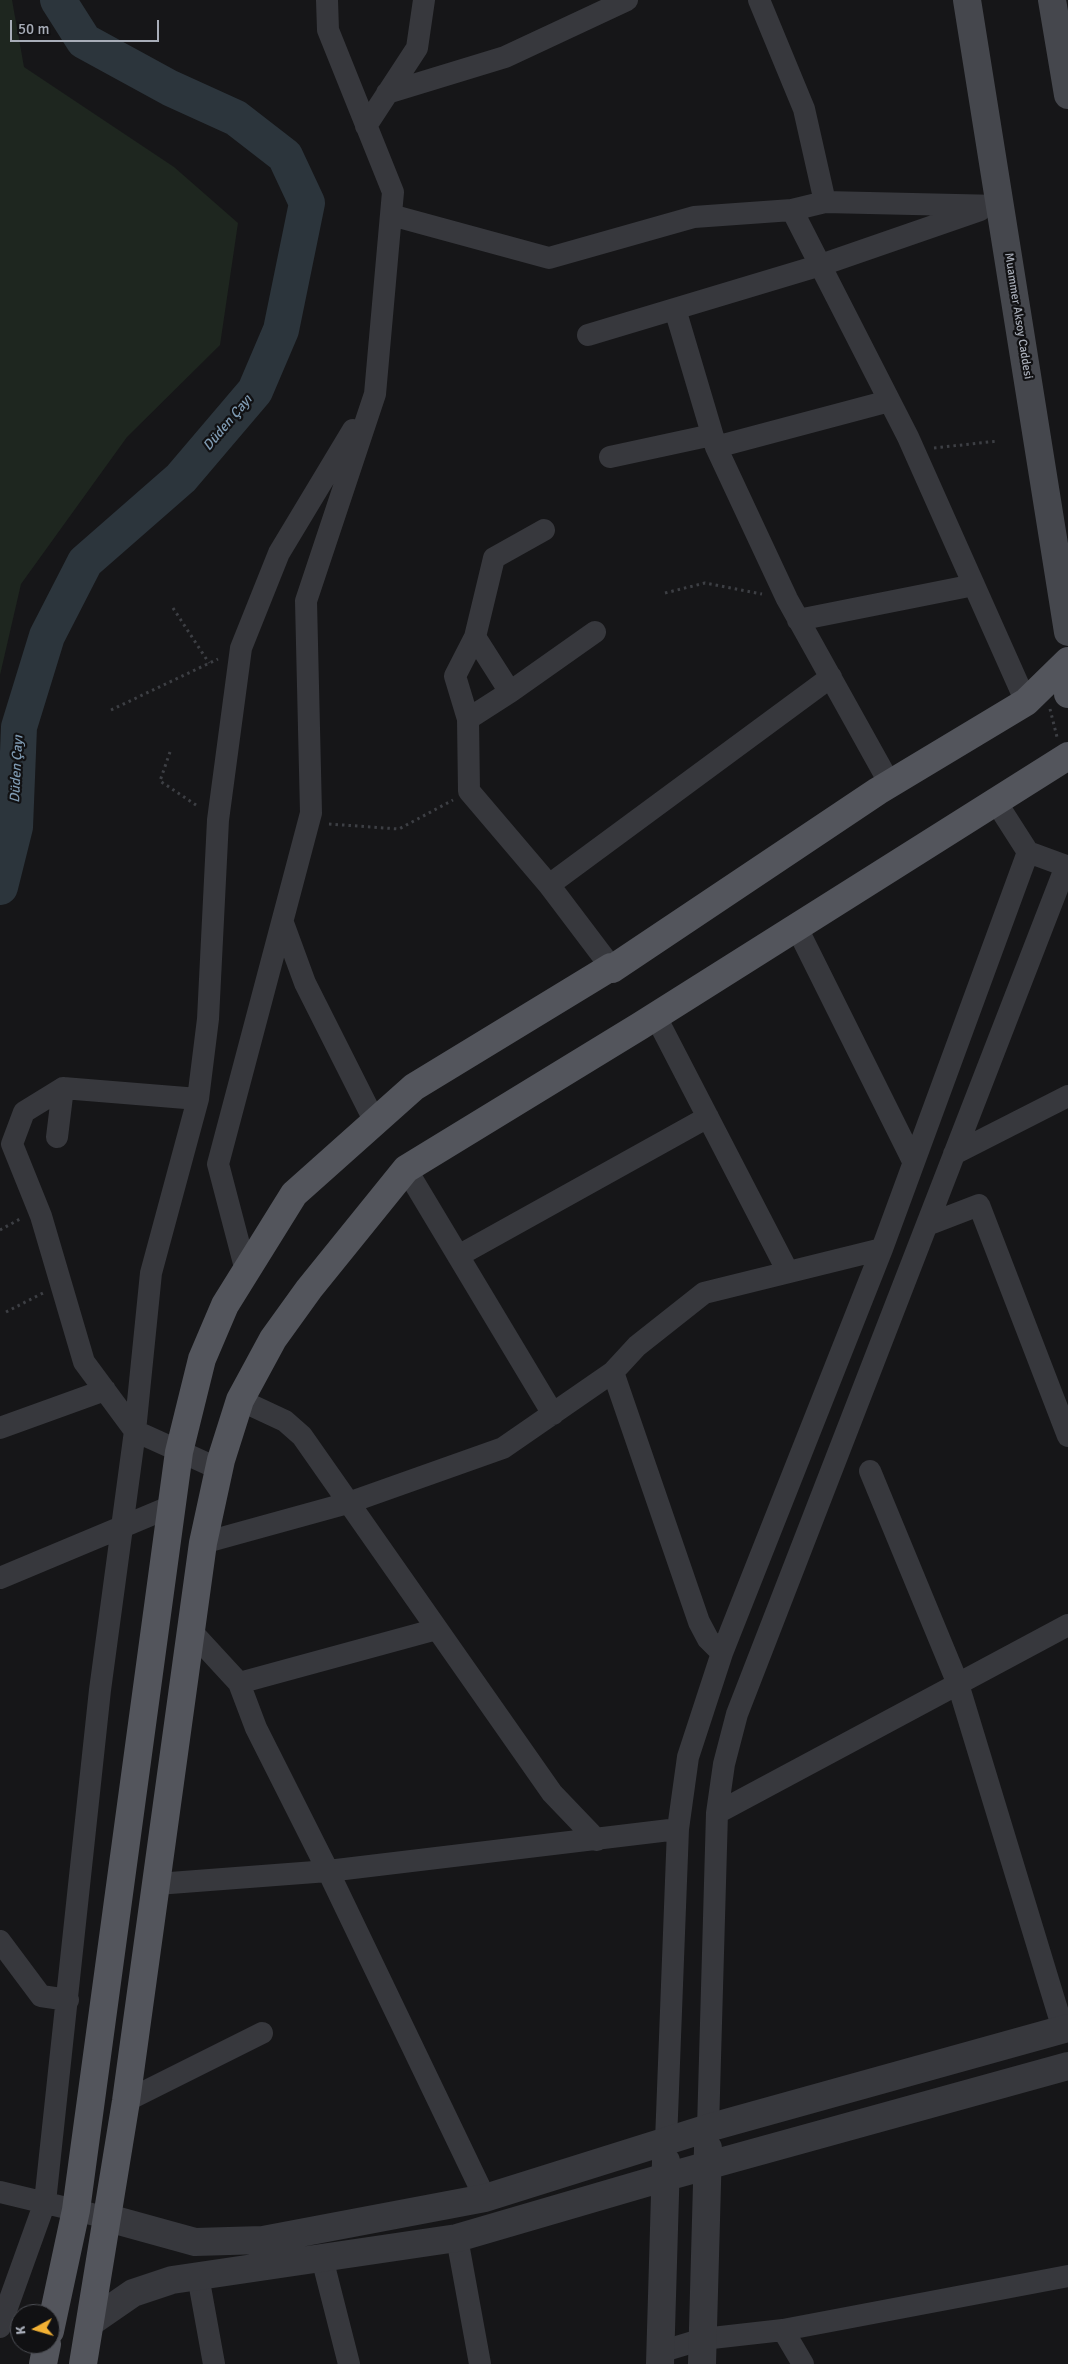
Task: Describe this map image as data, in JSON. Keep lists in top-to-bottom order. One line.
{"streets":{"main road":["Muammer Aksoy Caddesi"]},"water":["Düden Çayı"],"scale_bar":"50 m","north":"left"}
